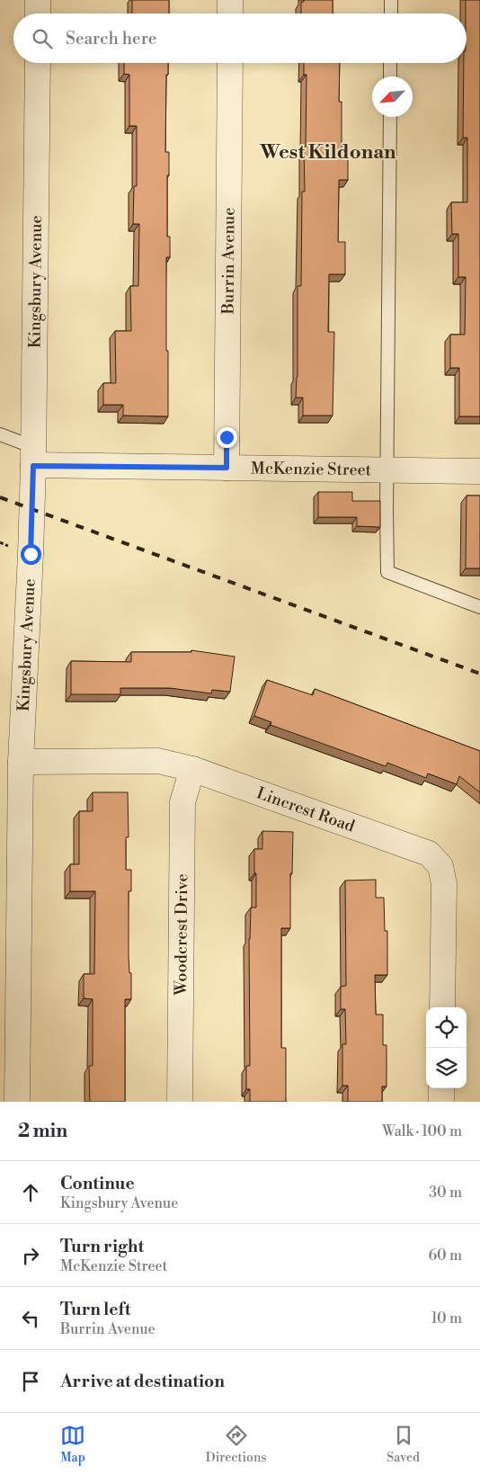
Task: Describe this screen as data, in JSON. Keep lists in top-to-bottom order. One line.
{"streets":{"street":["Burrin Avenue","Kingsbury Avenue","McKenzie Street","Lincrest Road","Woodcrest Drive"]},"crossings":[["Burrin Avenue","McKenzie Street"],["Kingsbury Avenue","McKenzie Street"],["Kingsbury Avenue","Lincrest Road"],["Lincrest Road","Woodcrest Drive"]],"districts":["West Kildonan"],"north":"bottom left","page":{"search":"Search here","heading":["2 min","Walk · 100 m"],"list":[["Continue","Kingsbury Avenue","30 m"],["Turn right","McKenzie Street","60 m"],["Turn left","Burrin Avenue","10 m"],"Arrive at destination"],"nav":["Map","Directions","Saved"]}}
